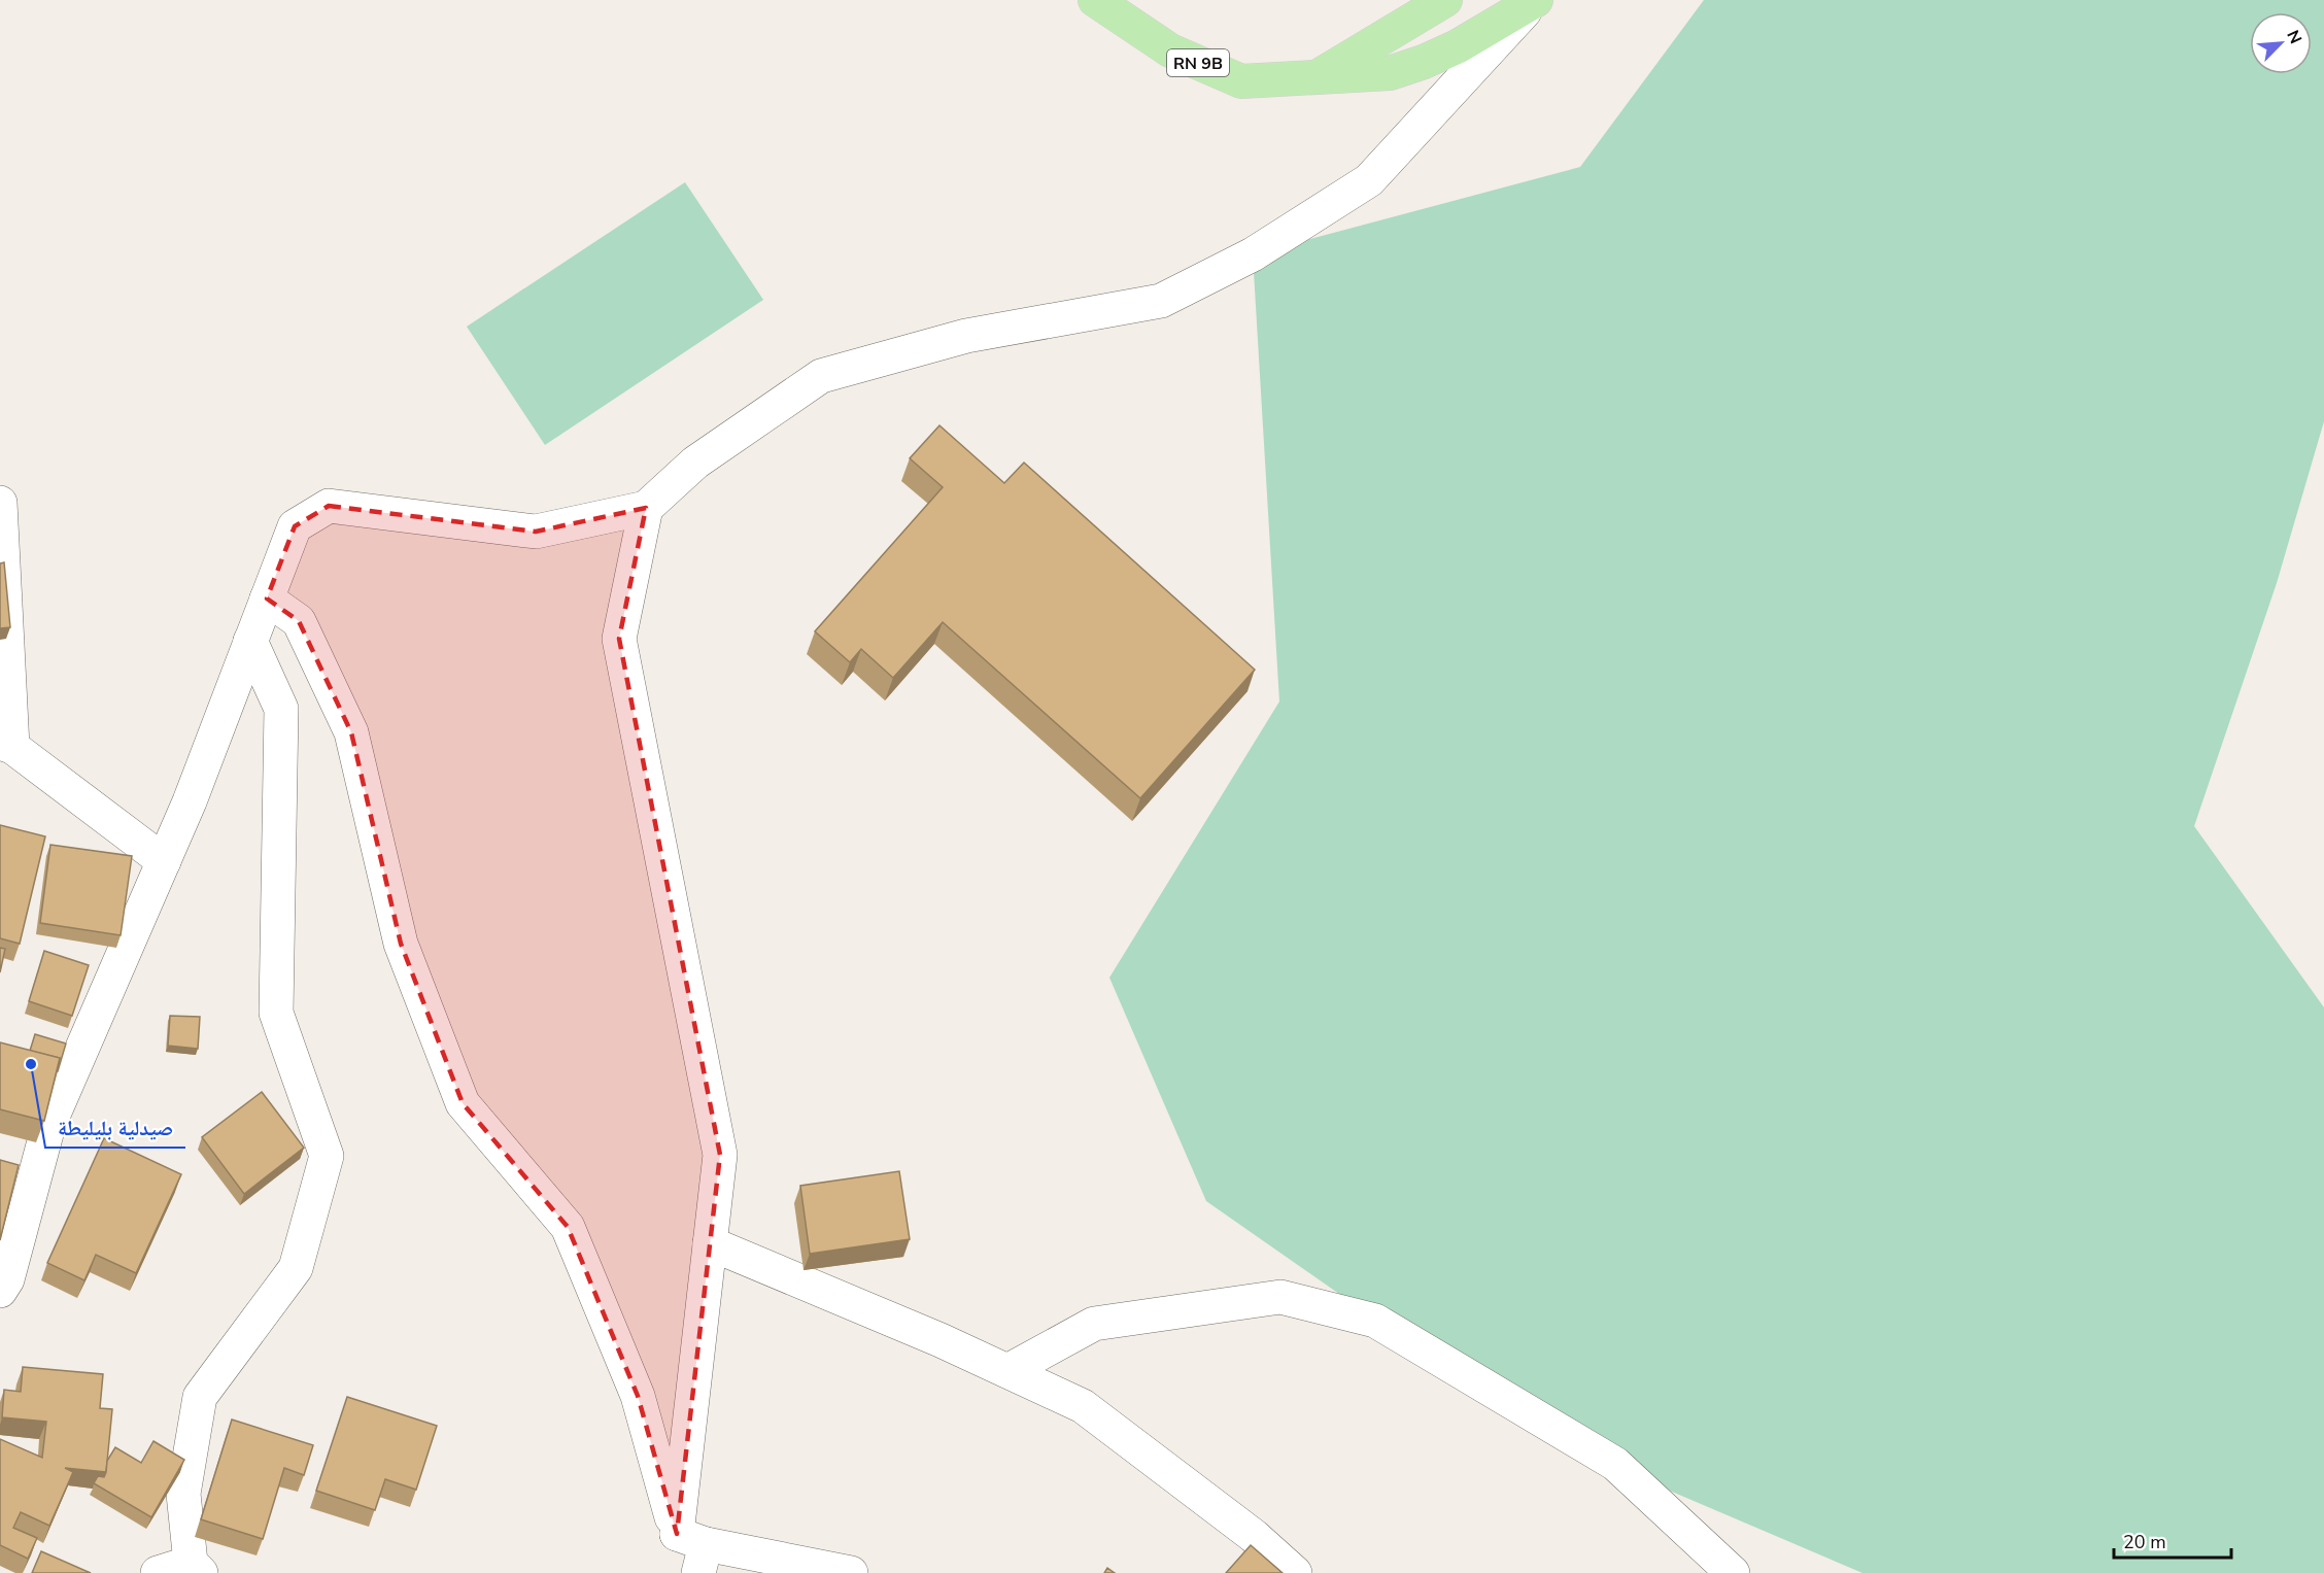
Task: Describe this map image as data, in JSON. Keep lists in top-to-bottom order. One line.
{"streets":{"main road":["RN 9B"]},"places":["صيدلية بليليطة"],"scale_bar":"20 m","north":"top right"}
